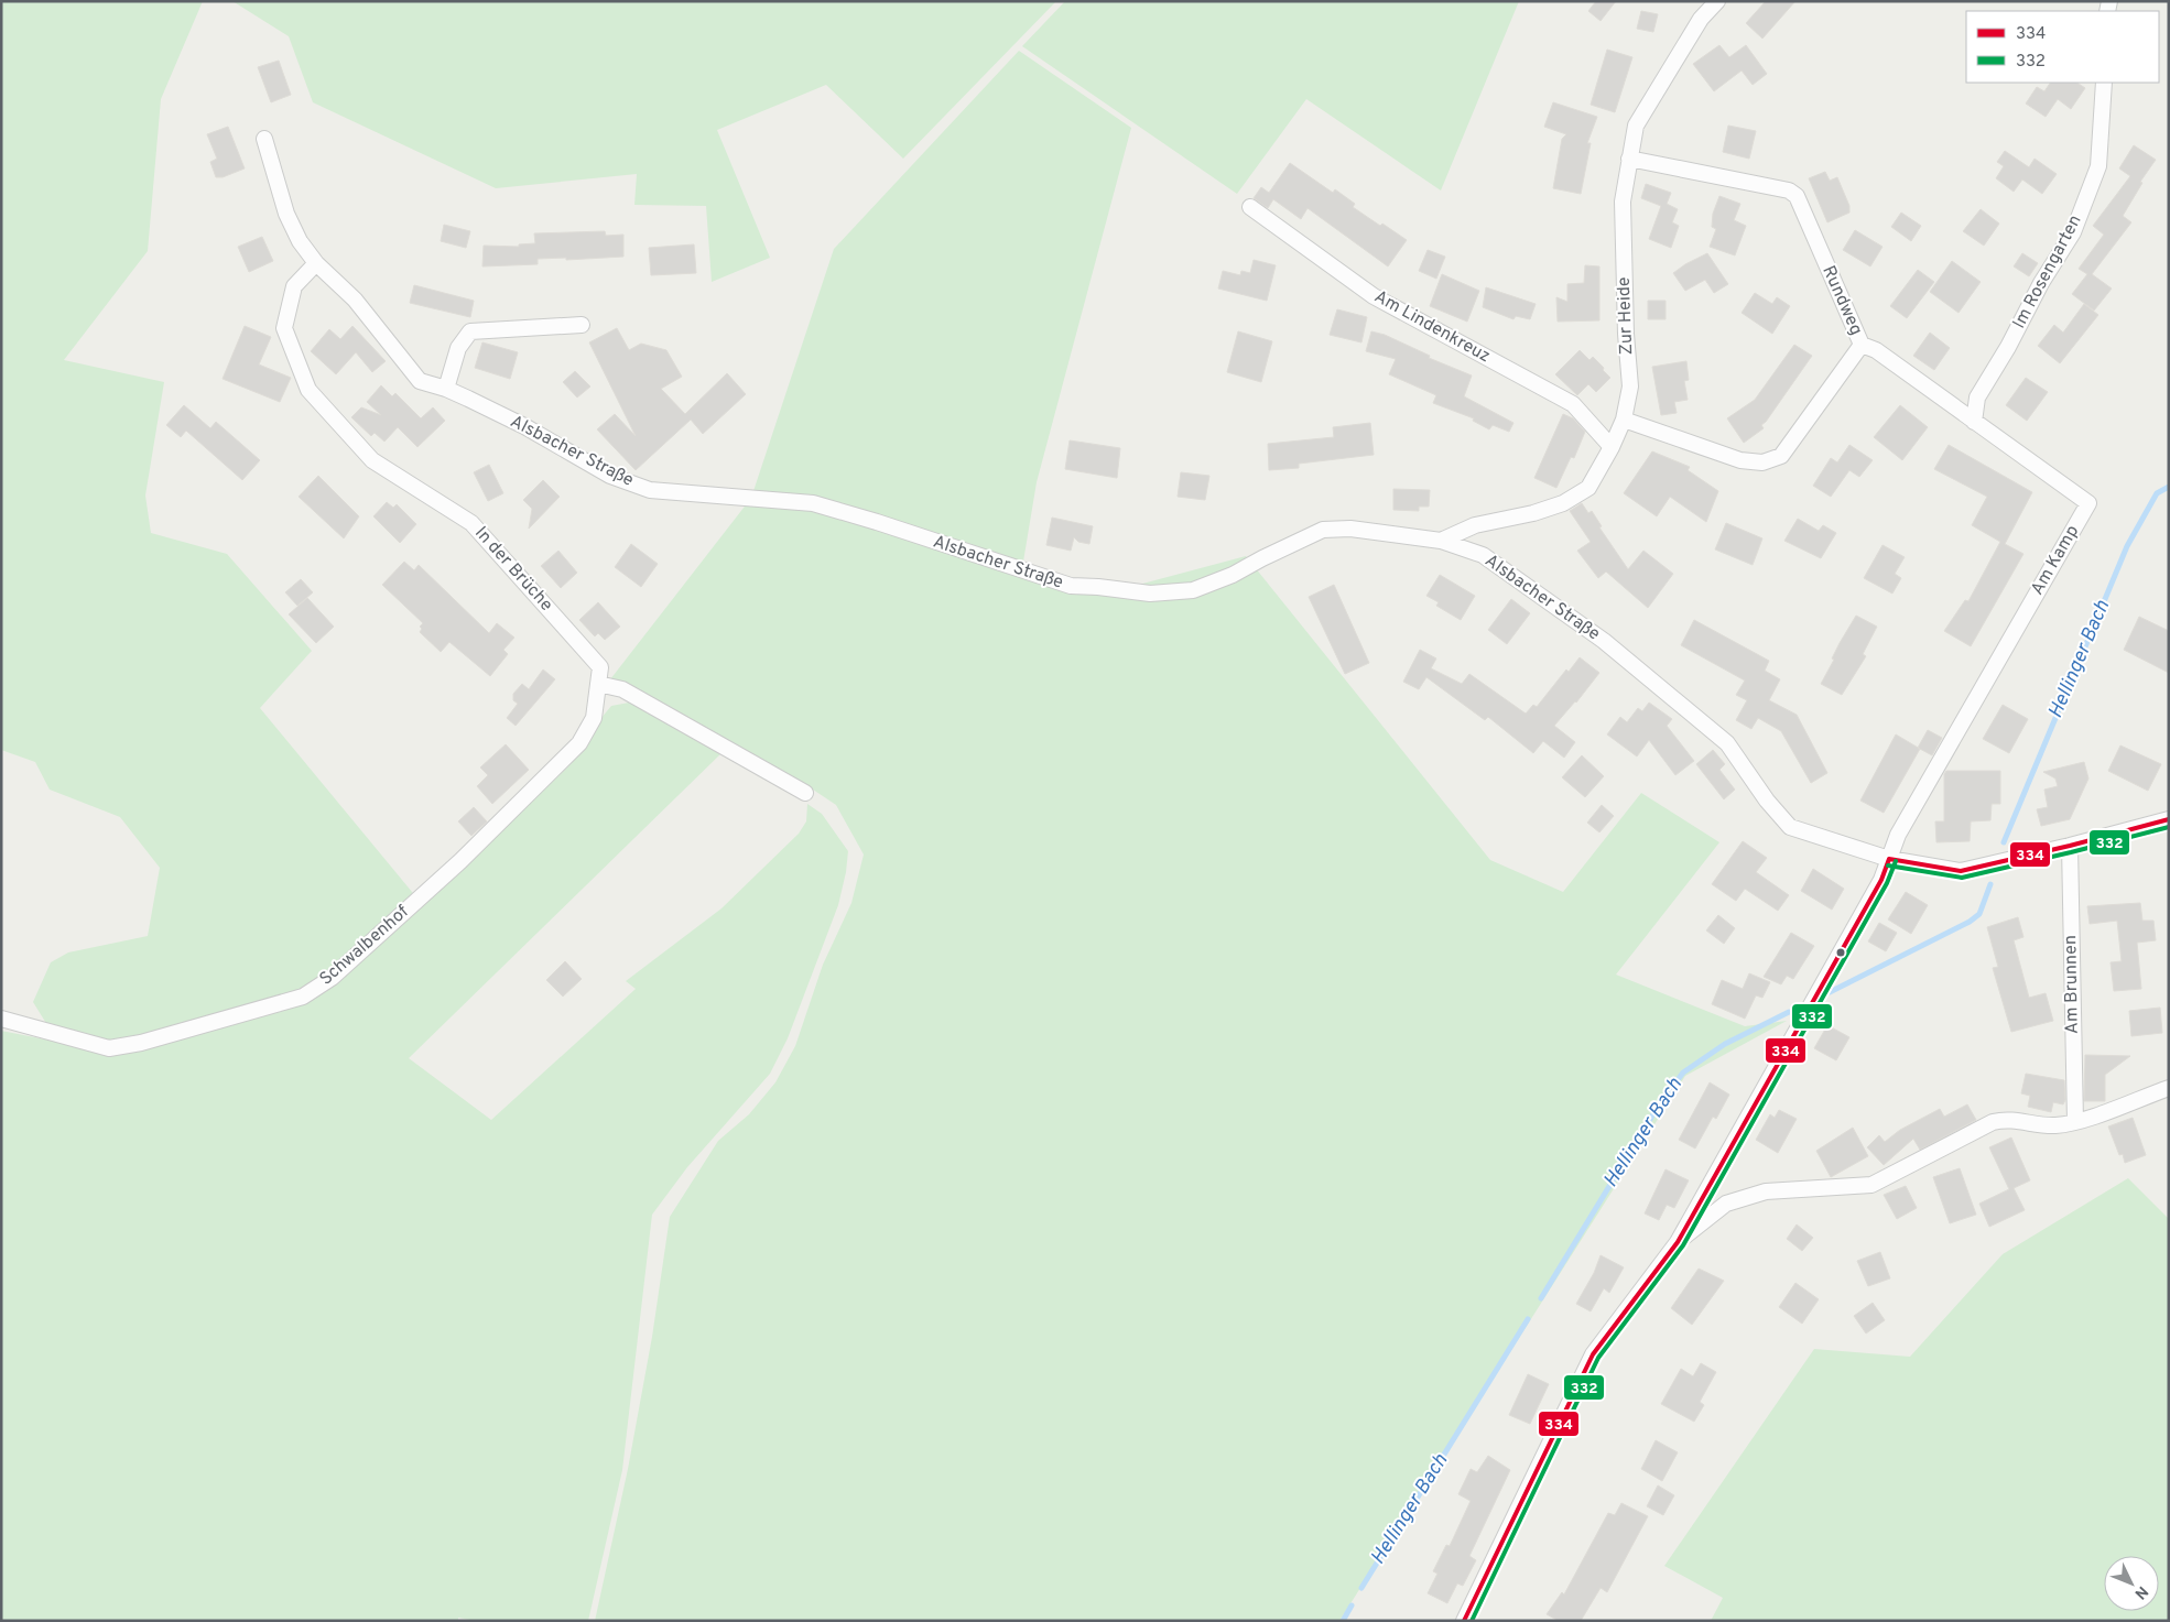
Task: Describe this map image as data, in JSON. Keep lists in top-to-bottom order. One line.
{"streets":{"street":["Im Rosengarten","Rundweg","Zur Heide","Am Lindenkreuz","Alsbacher Straße","Am Kamp","In der Brüche","Schwalbenhof","Am Brunnen"]},"crossings":[["Im Rosengarten","Am Kamp"],["Rundweg","Zur Heide"],["Rundweg","Am Kamp"],["Zur Heide","Am Lindenkreuz"],["Zur Heide","Alsbacher Straße"],["Alsbacher Straße","Am Kamp"],["Alsbacher Straße","In der Brüche"],["Alsbacher Straße","Am Brunnen"],["In der Brüche","Schwalbenhof"]],"water":["Hellinger Bach"],"lines":["transit line 334","transit line 332"],"legend":["334","332"],"north":"bottom right"}
